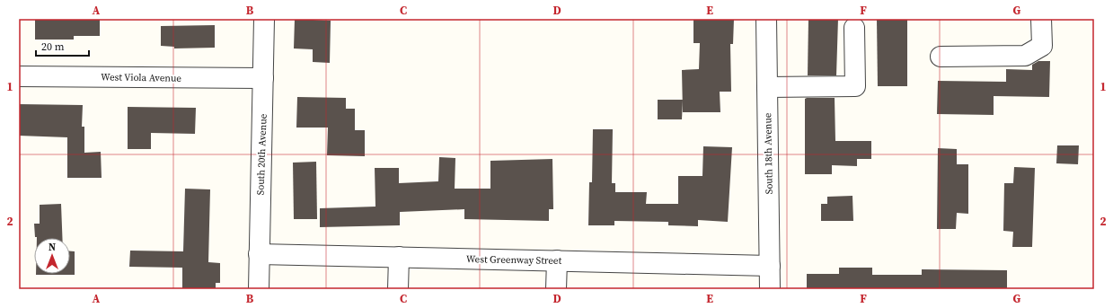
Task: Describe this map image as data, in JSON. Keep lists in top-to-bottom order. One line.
{"streets":{"street":["West Viola Avenue","South 18th Avenue","South 20th Avenue","West Greenway Street"]},"crossings":[["West Viola Avenue","South 20th Avenue"],["South 18th Avenue","West Greenway Street"],["South 20th Avenue","West Greenway Street"]],"scale_bar":"20 m","north":"top","grid":{"columns":["A","B","C","D","E","F","G"],"rows":["1","2"]}}
